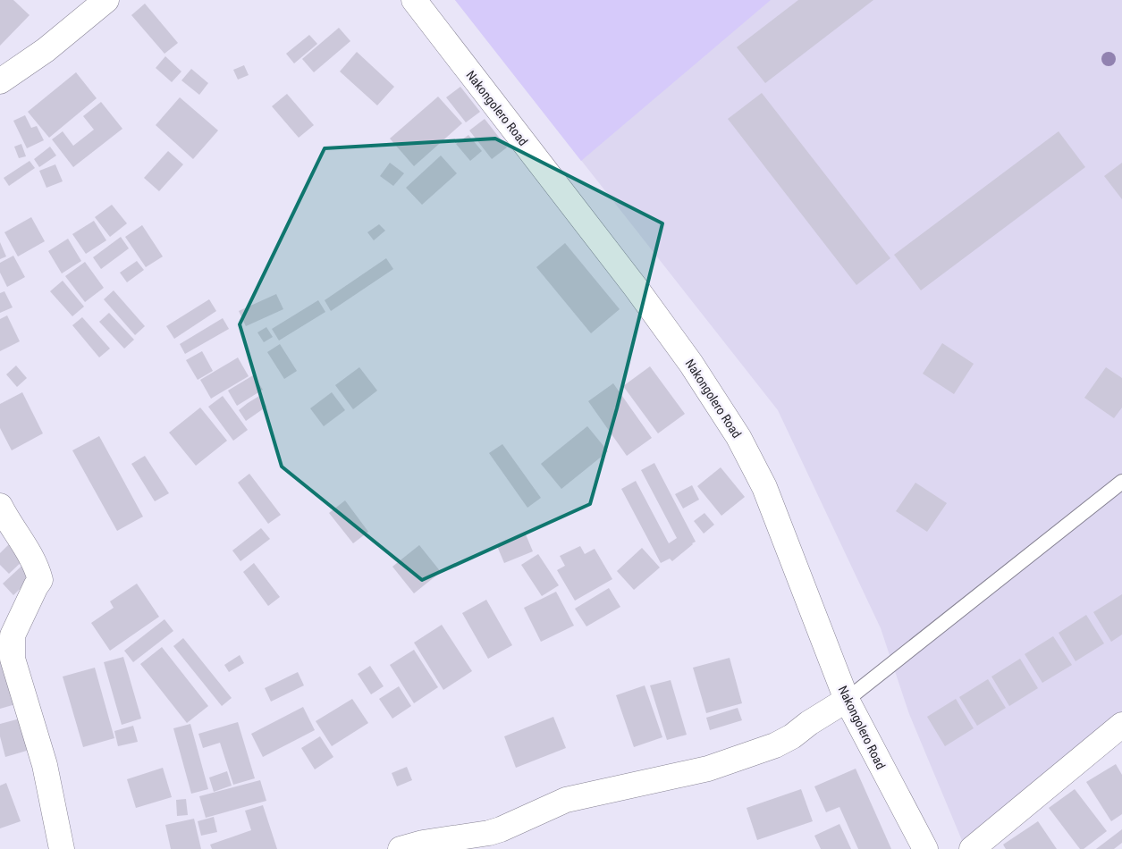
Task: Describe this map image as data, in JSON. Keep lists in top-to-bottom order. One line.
{"streets":{"street":["Nakongolero Road"]}}
